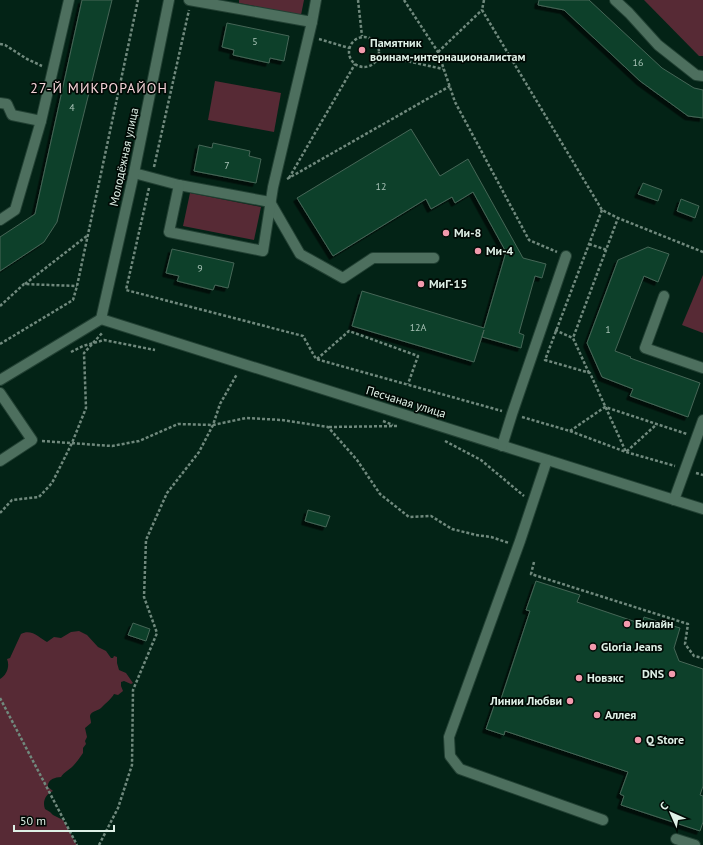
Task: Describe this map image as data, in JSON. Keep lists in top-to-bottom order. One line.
{"streets":{"street":["Молодёжная улица","Песчаная улица"]},"crossings":[["Молодёжная улица","Песчаная улица"]],"districts":["27-Й МИКРОРАЙОН"],"places":["Памятник воинам-интернационалистам","Ми-8","Ми-4","МиГ-15","Билайн","Gloria Jeans","DNS","Новэкс","Линии Любви","Аллея","Q Store"],"house_numbers":["5","16","4","7","12","9","12А","1"],"scale_bar":"50 m","north":"top left"}
